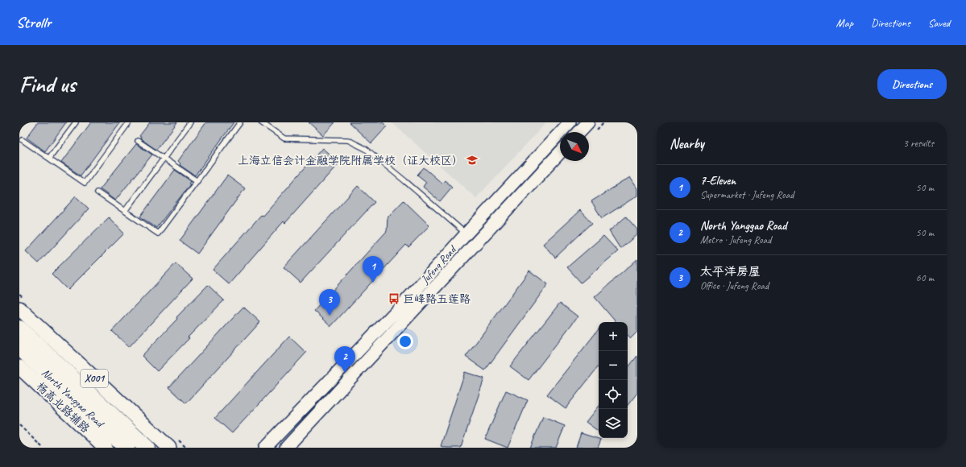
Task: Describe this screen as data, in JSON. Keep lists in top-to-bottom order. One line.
{"streets":{"highway":["X001","North Yanggao Road"],"main road":["Jufeng Road","杨高北路辅路"]},"places":{"school or university":["上海立信会计金融学院附属学校（证大校区）"],"bus stop":["巨峰路五莲路"]},"north":"bottom right","page":{"header":"Strollr","nav":["Map","Directions","Saved"],"buttons":"Directions","title":"Find us","heading":["Nearby","3 results"],"list":[{"mark":"1","name":"7-Eleven","note":"Supermarket · Jufeng Road","value":"50 m"},{"mark":"2","name":"North Yanggao Road","note":"Metro · Jufeng Road","value":"50 m"},{"mark":"3","name":"太平洋房屋","note":"Office · Jufeng Road","value":"60 m"}],"pins":["1","3","2"],"map_buttons":["+","−"]}}
